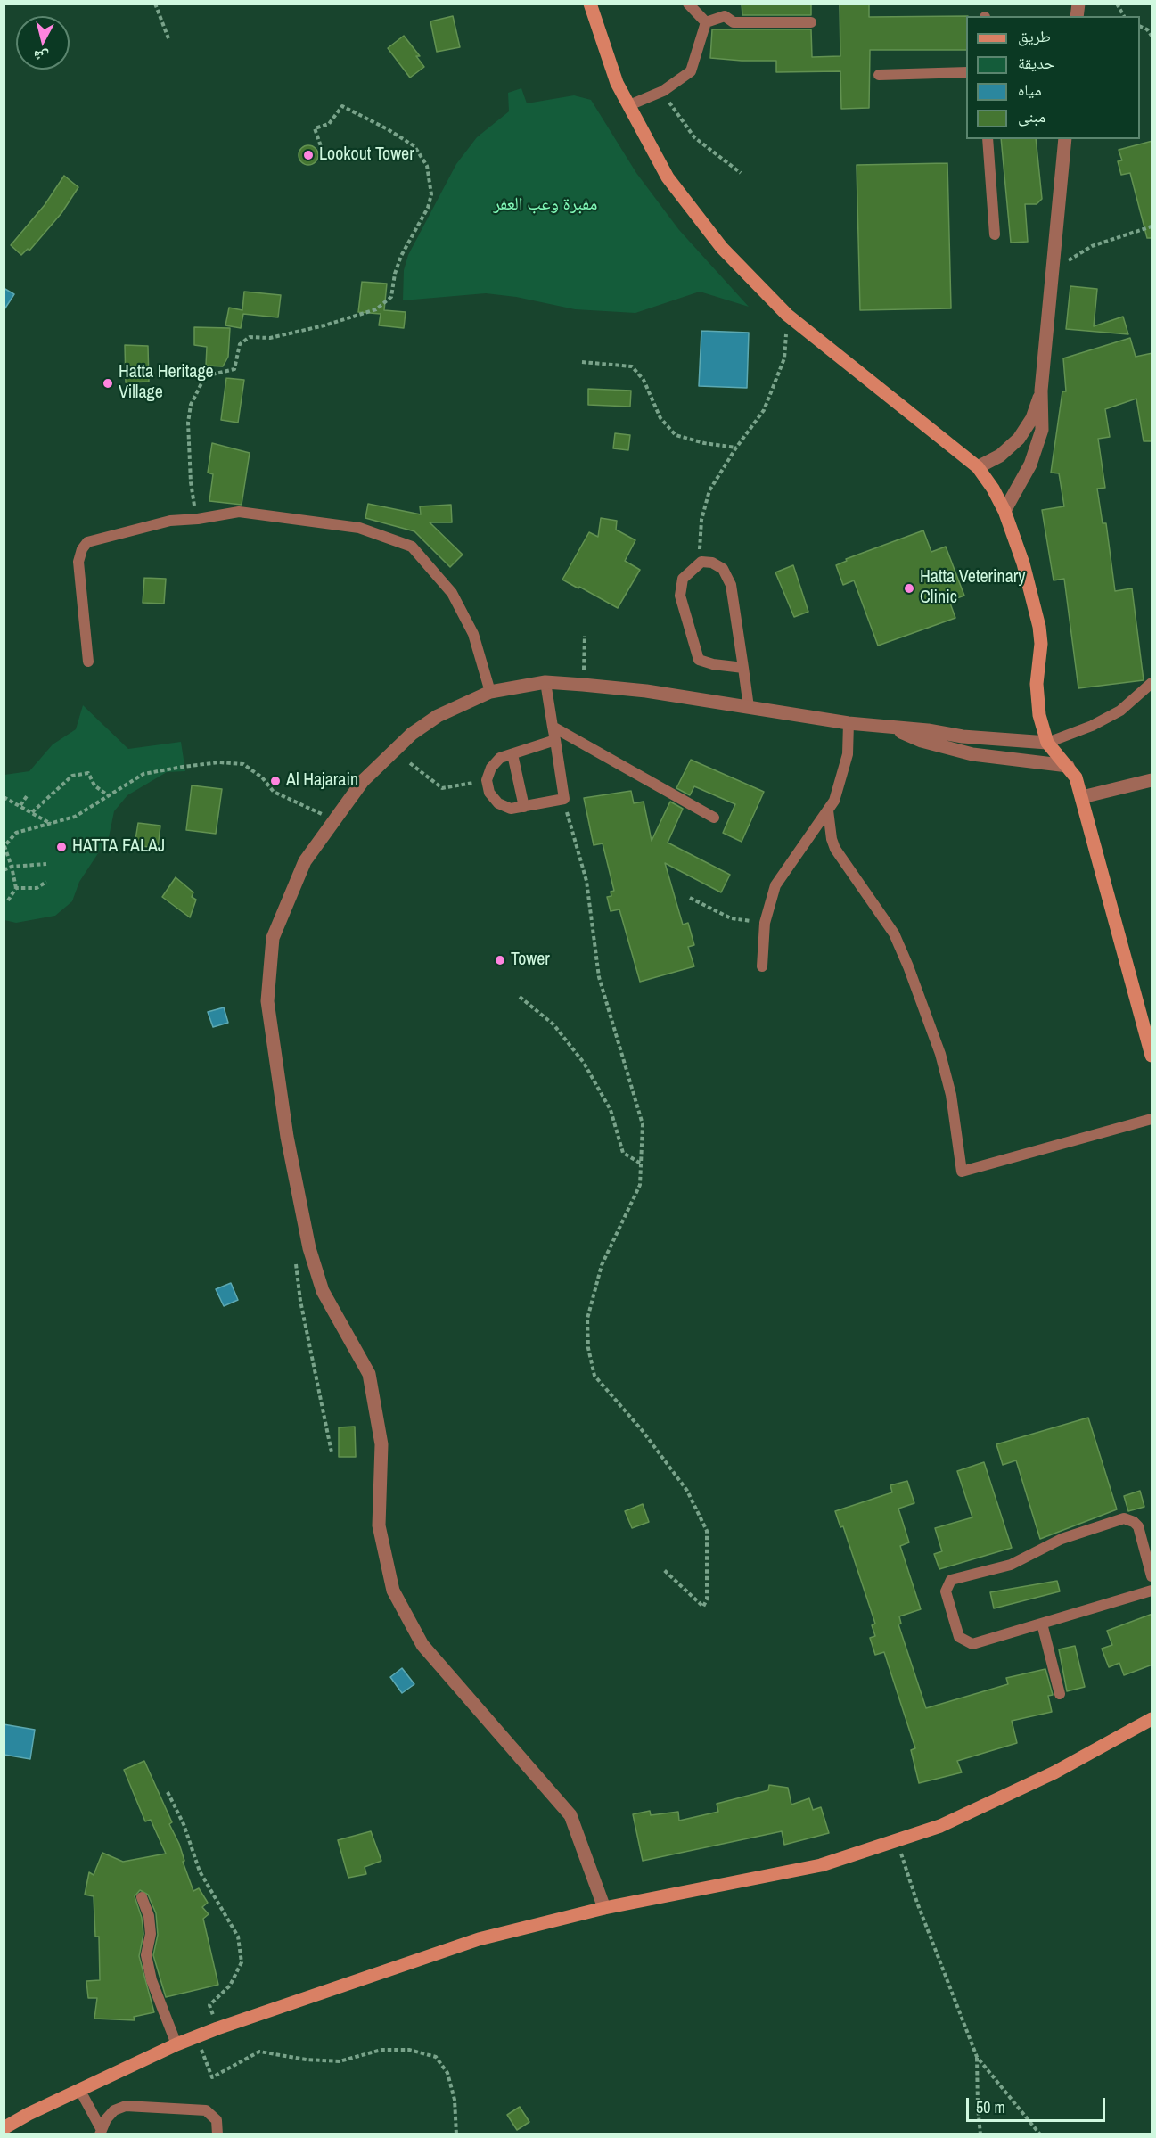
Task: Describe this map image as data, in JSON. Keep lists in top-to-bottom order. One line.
{"parks":["مفبرة وعب العفر"],"places":["Lookout Tower","Hatta Heritage Village","Hatta Veterinary Clinic","Al Hajarain","HATTA FALAJ","Tower"],"legend":["طريق","حديقة","مياه","مبنى"],"scale_bar":"50 m","north":"bottom"}
